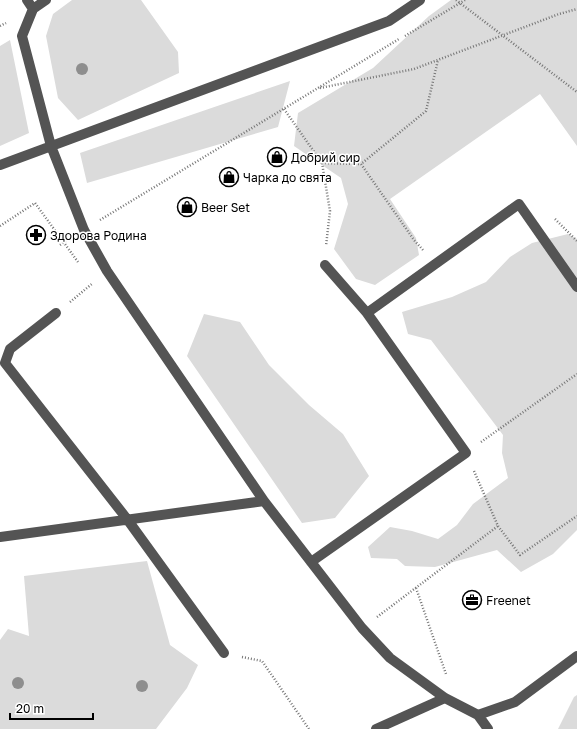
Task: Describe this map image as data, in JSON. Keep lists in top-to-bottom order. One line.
{"places":{"shop":["Добрий сир","Чарка до свята","Beer Set"],"pharmacy":["Здорова Родина"],"office":["Freenet"]},"scale_bar":"20 m"}
